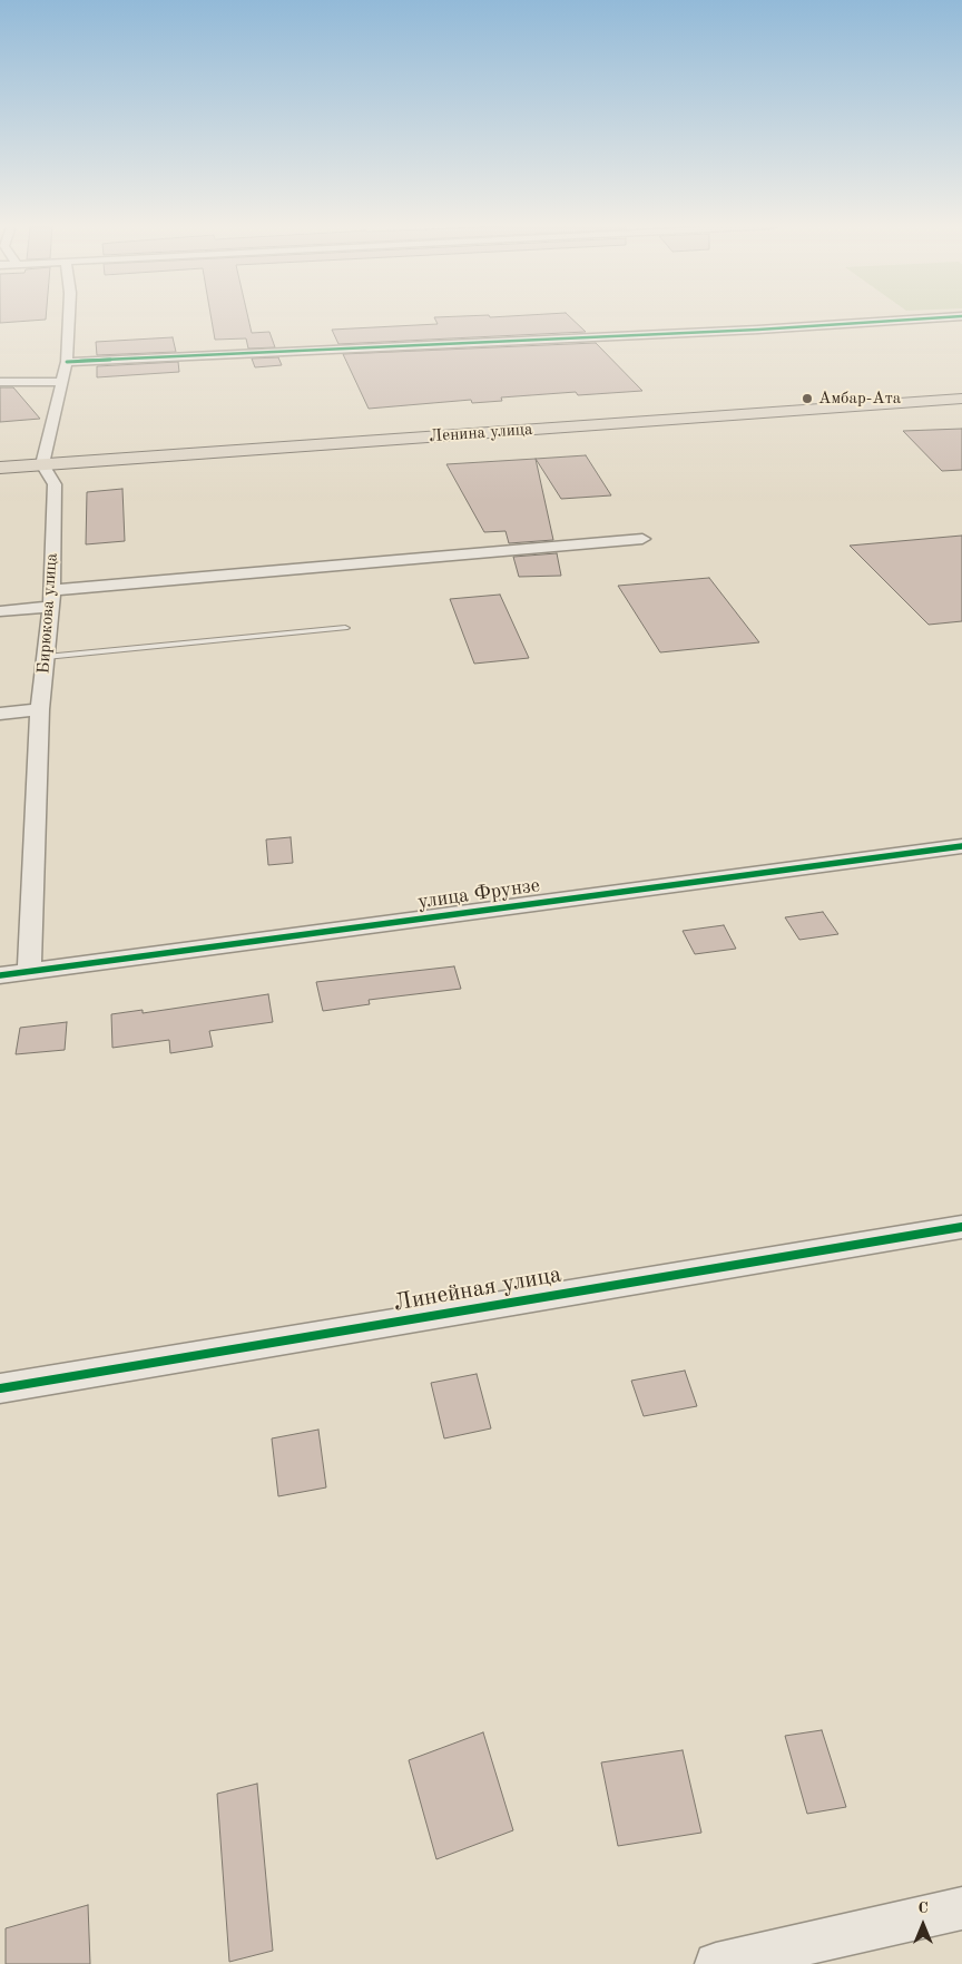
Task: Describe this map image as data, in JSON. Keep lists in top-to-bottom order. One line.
{"streets":{"main road":["Ленина улица"],"street":["Бирюкова улица","улица Фрунзе","Линейная улица"]},"crossings":[["Ленина улица","Бирюкова улица"],["Бирюкова улица","улица Фрунзе"]],"places":["Амбар-Ата"],"north":"top"}
